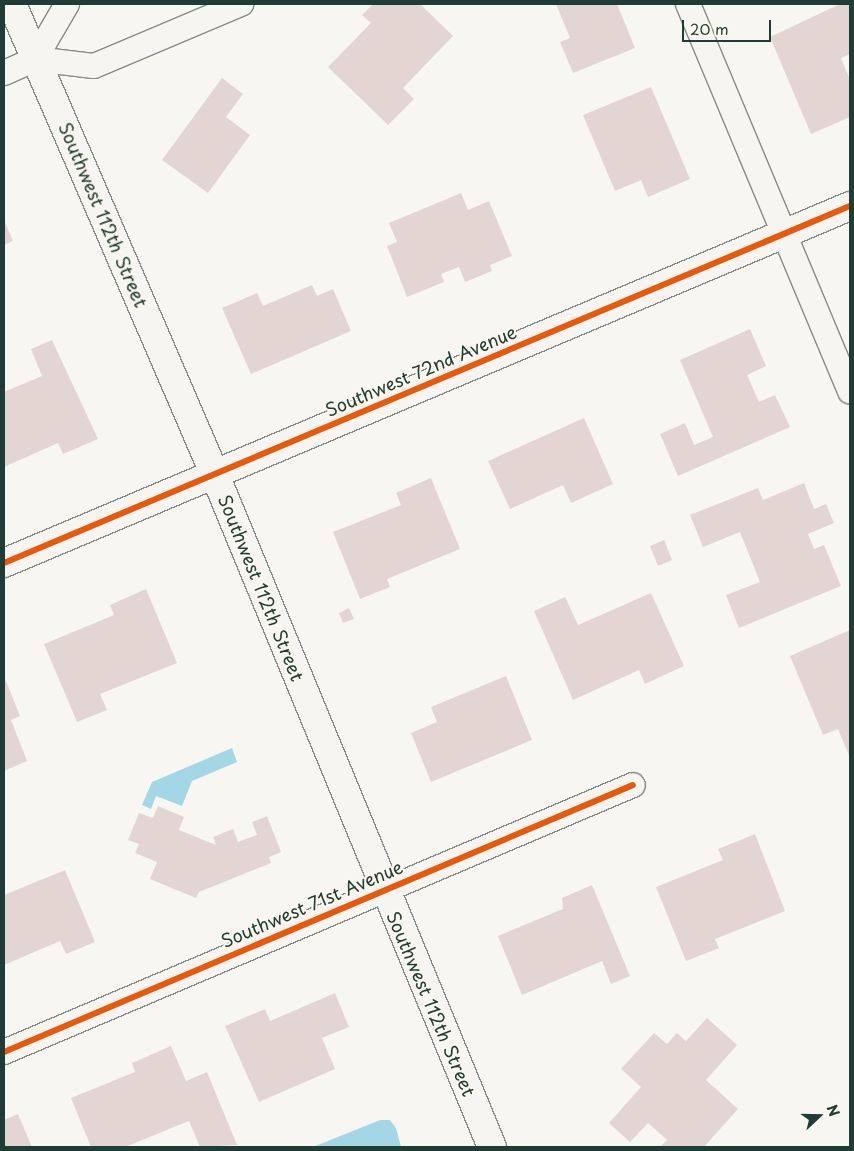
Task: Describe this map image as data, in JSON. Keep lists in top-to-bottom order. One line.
{"streets":{"main road":["Southwest 112th Street","Southwest 72nd Avenue"],"street":["Southwest 71st Avenue"]},"crossings":[["Southwest 112th Street","Southwest 72nd Avenue"],["Southwest 112th Street","Southwest 71st Avenue"]],"scale_bar":"20 m","north":"right"}
